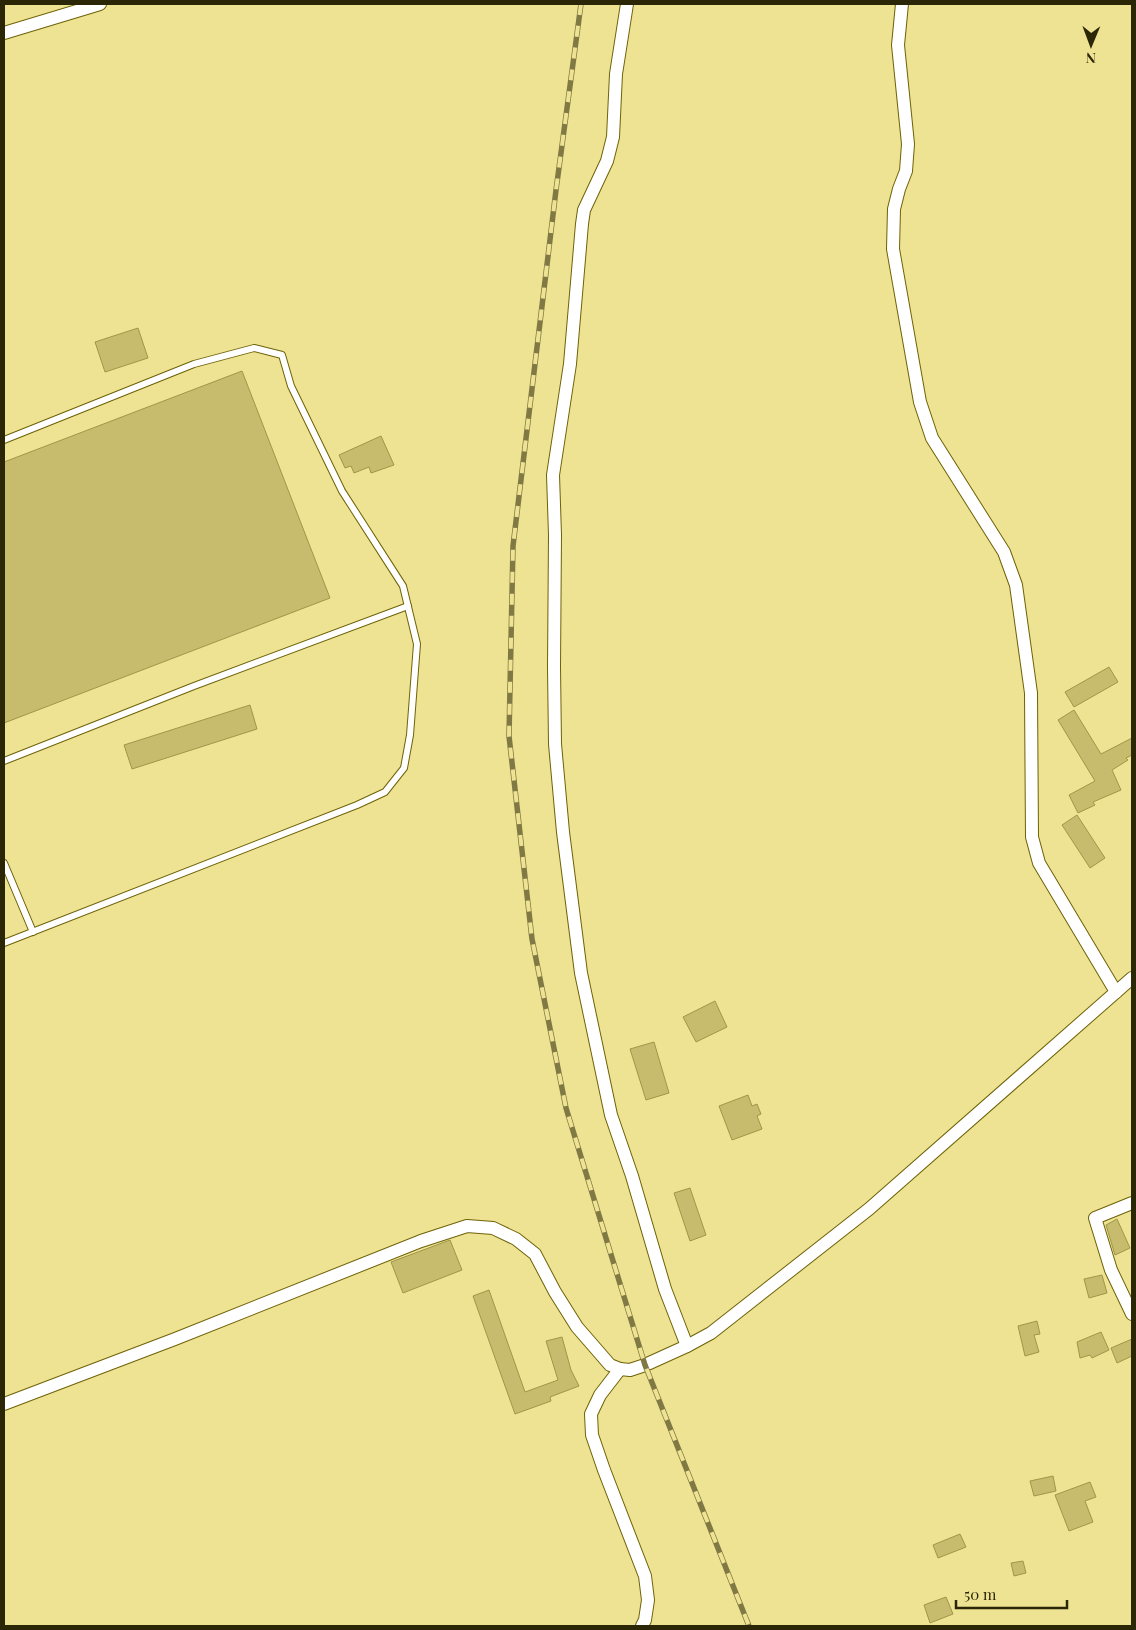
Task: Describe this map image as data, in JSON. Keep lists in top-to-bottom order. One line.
{"scale_bar":"50 m","north":"bottom"}
